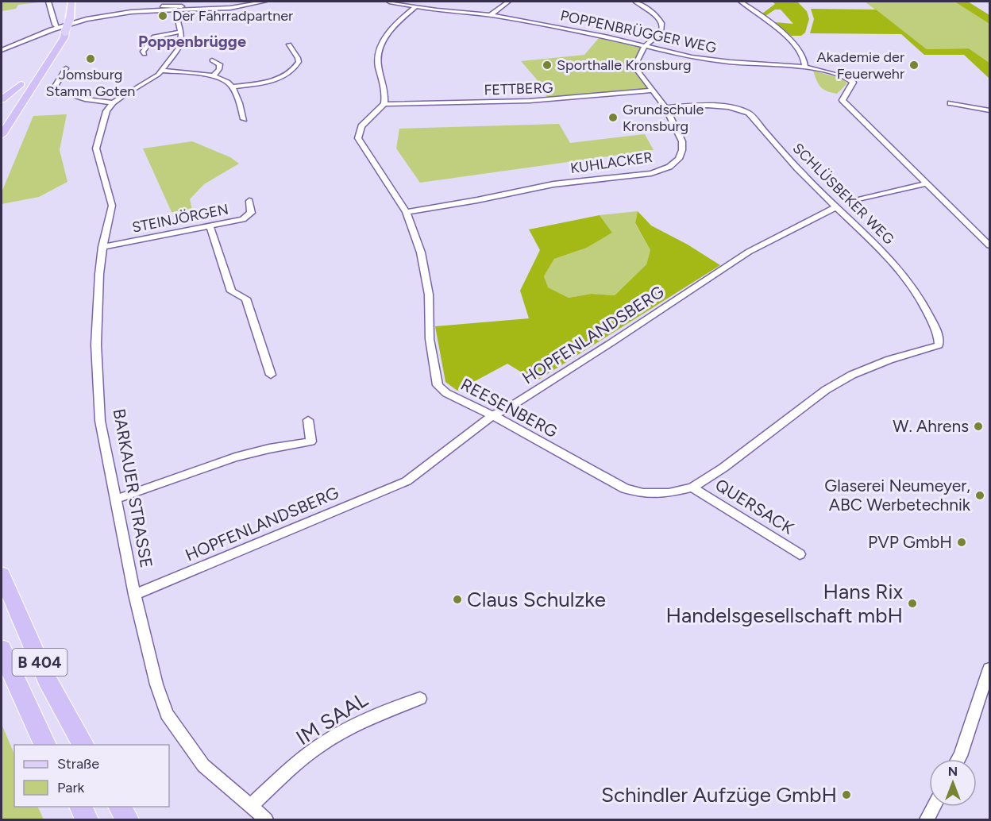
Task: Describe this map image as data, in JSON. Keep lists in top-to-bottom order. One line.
{"streets":{"highway":["B 404"],"street":["POPPENBRÜGGER WEG","FETTBERG","KUHLACKER","SCHLÜSBEKER WEG","STEINJÖRGEN","HOPFENLANDSBERG","REESENBERG","BARKAUER STRASSE","QUERSACK","IM SAAL"]},"crossings":[["POPPENBRÜGGER WEG","KUHLACKER"],["FETTBERG","KUHLACKER"],["FETTBERG","REESENBERG"],["KUHLACKER","SCHLÜSBEKER WEG"],["KUHLACKER","REESENBERG"],["SCHLÜSBEKER WEG","HOPFENLANDSBERG"],["SCHLÜSBEKER WEG","REESENBERG"],["STEINJÖRGEN","BARKAUER STRASSE"],["HOPFENLANDSBERG","REESENBERG"],["HOPFENLANDSBERG","BARKAUER STRASSE"],["REESENBERG","QUERSACK"],["BARKAUER STRASSE","IM SAAL"]],"districts":["Poppenbrügge"],"places":["Der Fahrradpartner","Jomsburg Stamm Goten","Sporthalle Kronsburg","Akademie der Feuerwehr","Grundschule Kronsburg","W. Ahrens","Glaserei Neumeyer, ABC Werbetechnik","PVP GmbH","Claus Schulzke","Hans Rix Handelsgesellschaft mbH","Schindler Aufzüge GmbH"],"legend":["Straße","Park"],"north":"top"}
